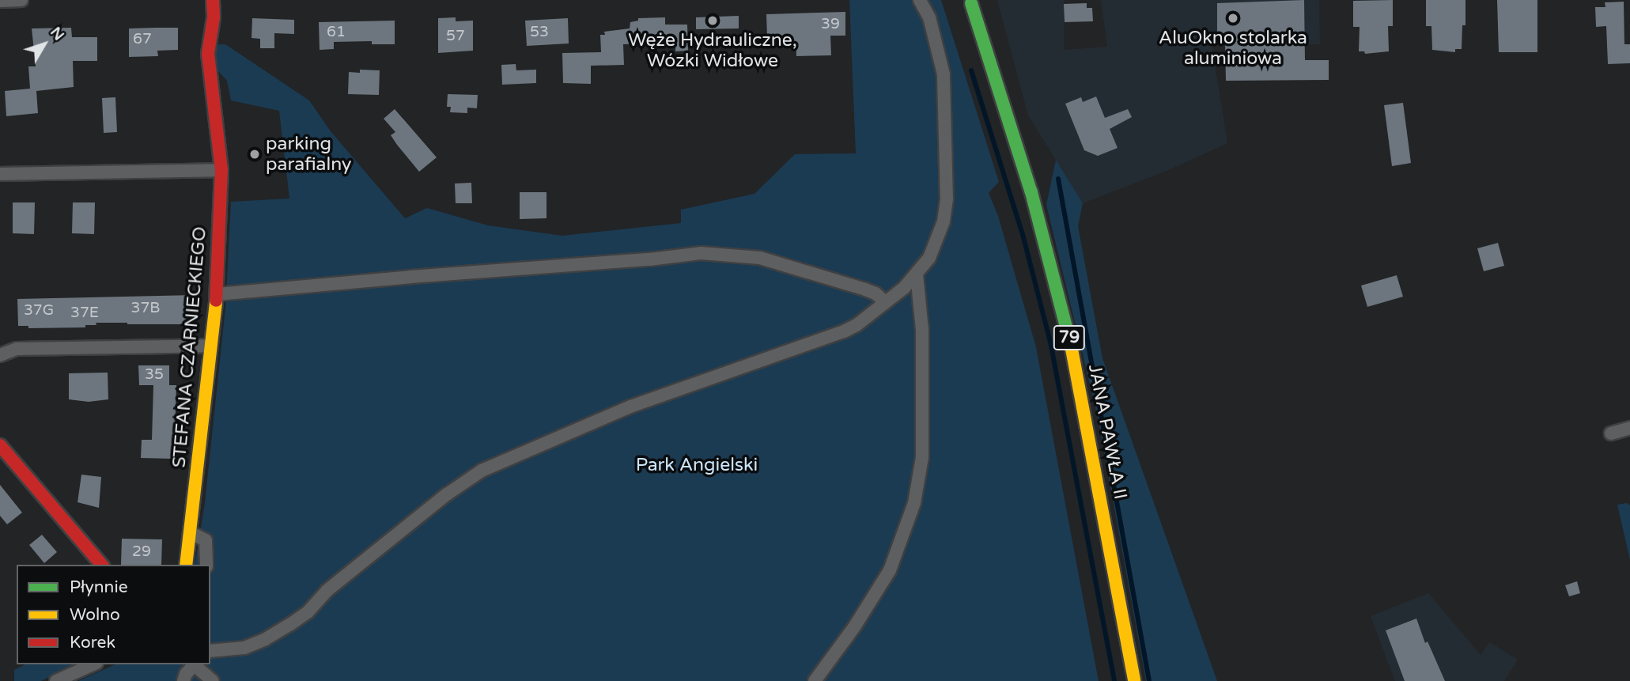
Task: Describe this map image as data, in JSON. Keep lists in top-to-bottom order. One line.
{"streets":{"street":["79","STEFANA CZARNIECKIEGO","JANA PAWŁA II"]},"crossings":[["79","JANA PAWŁA II"]],"parks":["Park Angielski"],"places":["AluOkno stolarka aluminiowa","Węże Hydrauliczne, Wózki Widłowe","parking parafialny"],"house_numbers":["39","61","53","57","67","37B","37G","37E","35","29"],"legend":["Płynnie","Wolno","Korek"],"north":"top right"}
